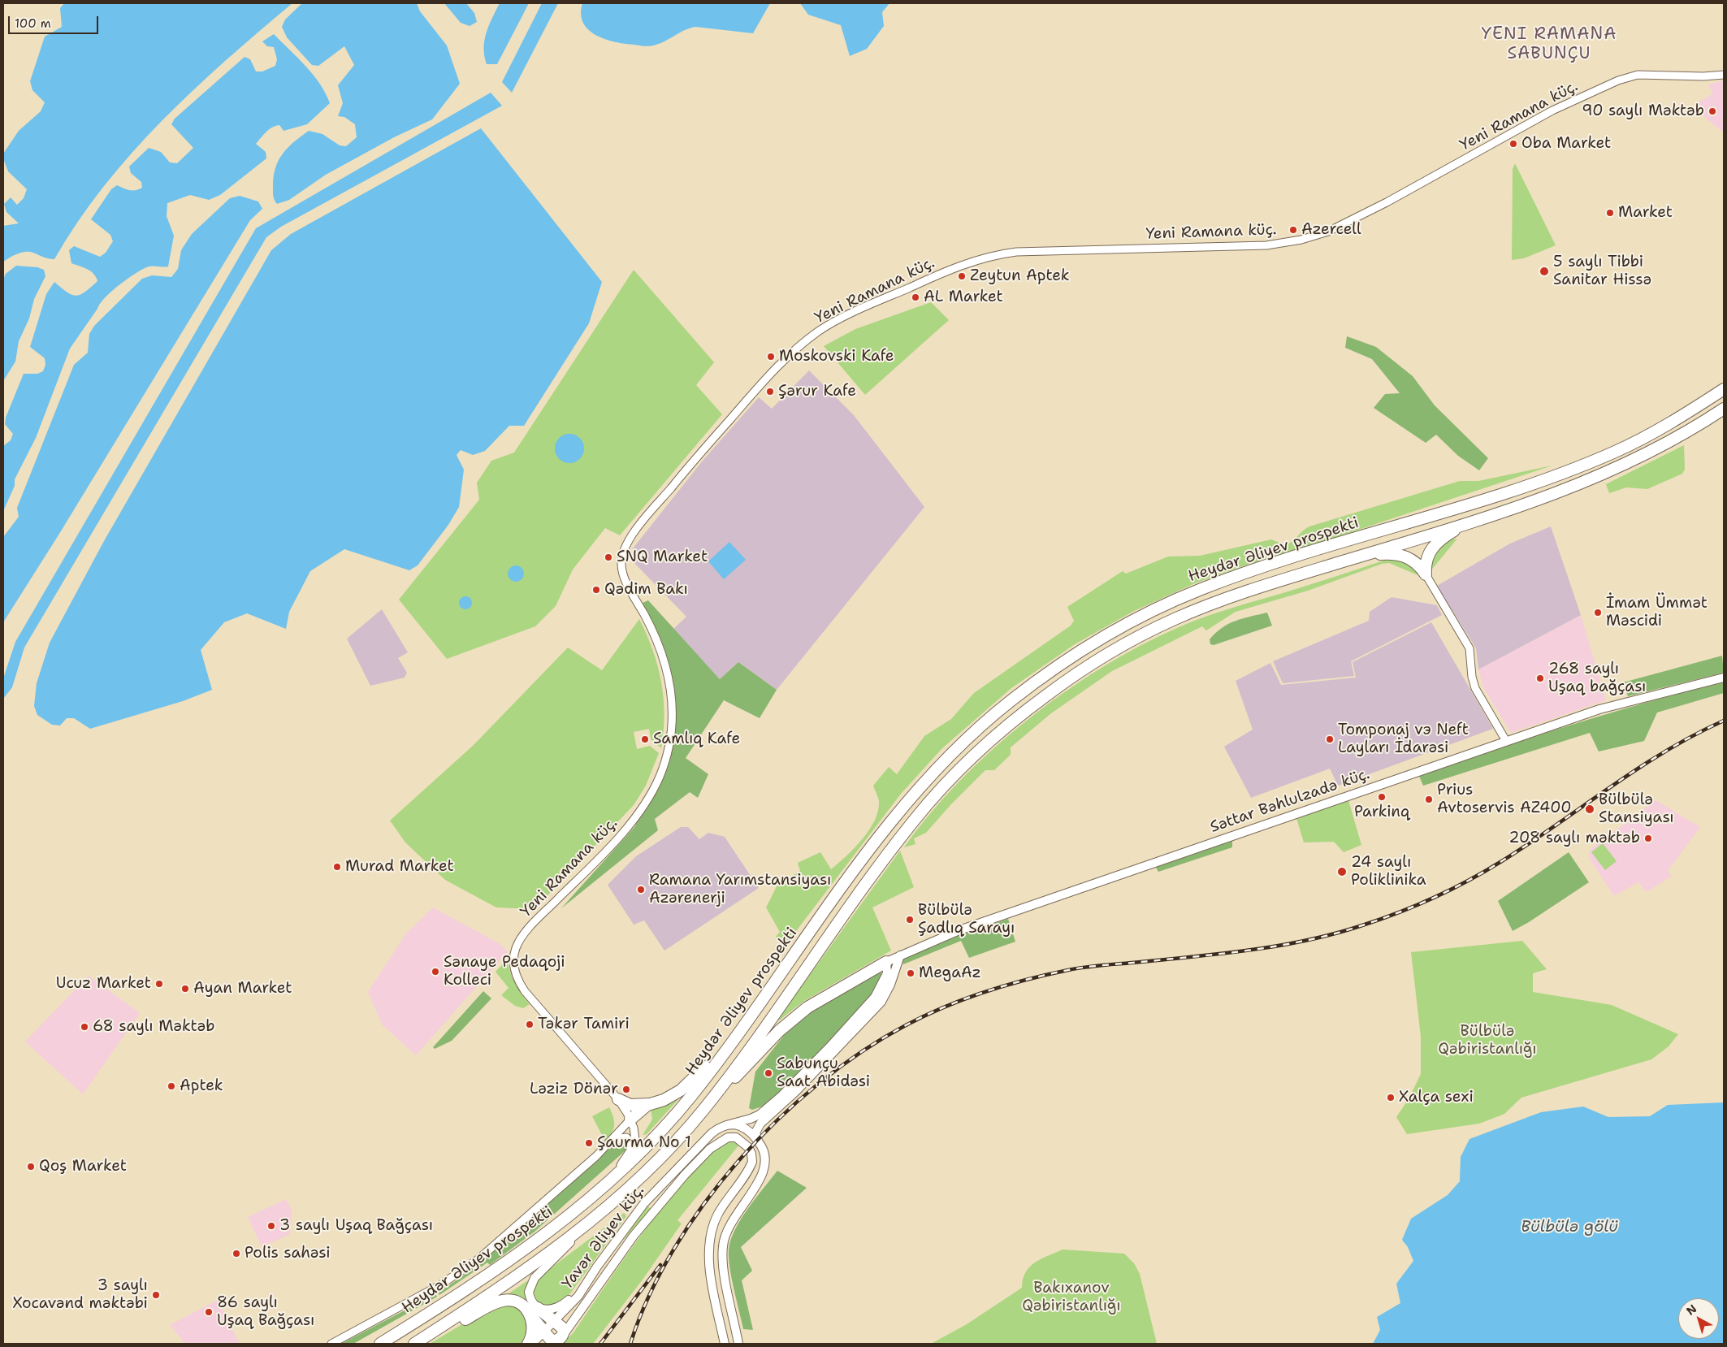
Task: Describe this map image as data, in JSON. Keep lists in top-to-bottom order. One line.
{"streets":{"highway":["Heydər Əliyev prospekti"],"main road":["Səttar Bəhlulzadə küç.","Yavər Əliyev küç."],"street":["Yeni Ramana küç."]},"crossings":[["Yeni Ramana küç.","Heydər Əliyev prospekti"],["Səttar Bəhlulzadə küç.","Yavər Əliyev küç."]],"districts":["YENI RAMANA SABUNÇU"],"water":["Bülbülə gölü"],"parks":["Bülbülə Qəbiristanlığı","Bakıxanov Qəbiristanlığı"],"places":["90 saylı Məktəb","Oba Market","Market","Azercell","5 saylı Tibbi Sanitar Hissə","Zeytun Aptek","AL Market","Moskovski Kafe","Şərur Kafe","SNQ Market","Qədim Bakı","İmam Ümmət Məscidi","268 saylı Uşaq bağçası","Samlıq Kafe","Tomponaj vэ Neft Layları İdarəsi","Parkinq","Prius Avtoservis AZ400","Bülbülə Stansiyası","208 saylı məktəb","Murad Market","24 saylı Poliklinika","Ramana Yarımstansiyası Azərenerji","Bülbülə Şadlıq Sarayı","Sənaye Pedaqoji Kolleci","MegaAz","Ucuz Market","Ayan Market","Təkər Tamiri","68 saylı Məktəb","Sabunçu Saat Abidəsi","Aptek","Ləziz Dönər","Xalça sexi","Şaurma No 1","Qoş Market","3 saylı Uşaq Bağçası","Polis sahəsi","3 saylı Xocavənd məktəbi","86 saylı Uşaq Bağçası"],"scale_bar":"100 m","north":"top left"}
